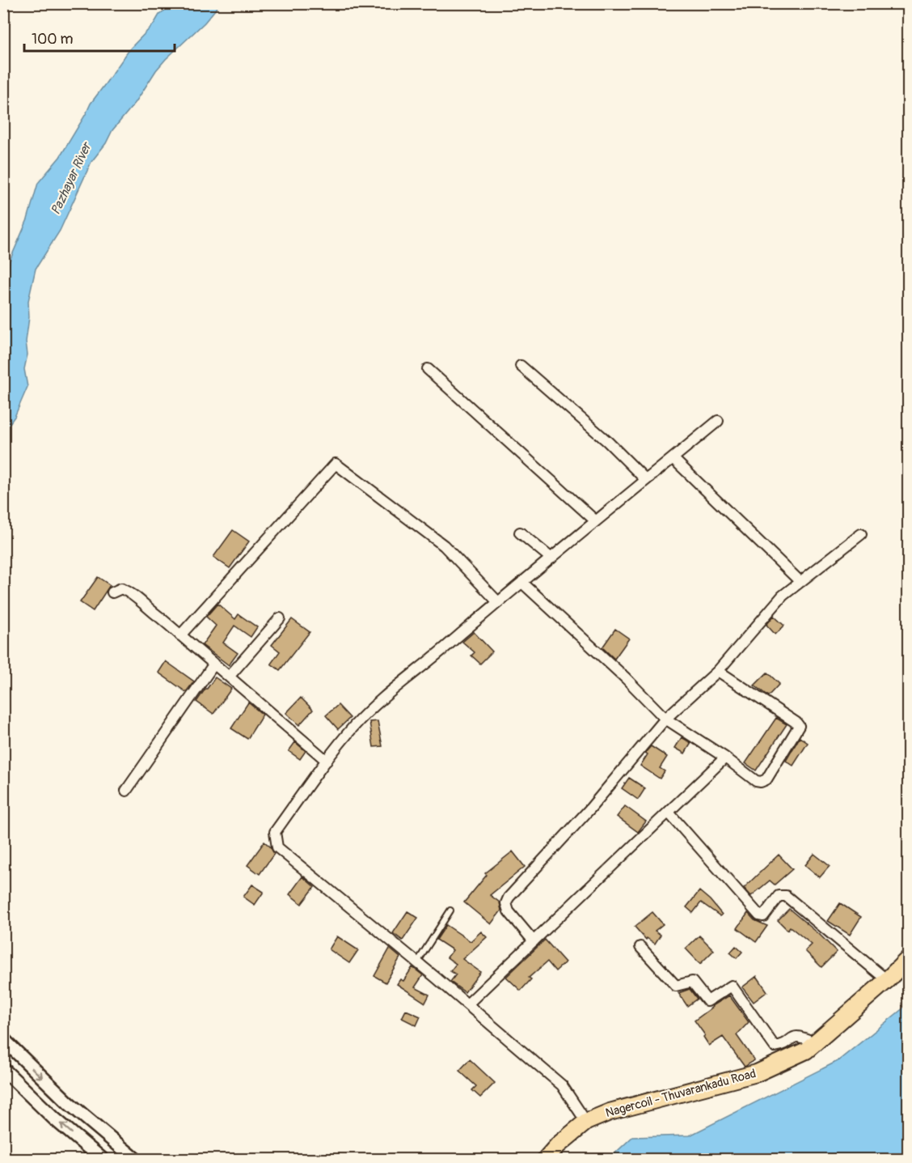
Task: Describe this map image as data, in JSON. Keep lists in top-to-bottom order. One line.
{"streets":{"main road":["Nagercoil - Thuvarankadu Road"]},"water":["Pazhayar River"],"scale_bar":"100 m"}
